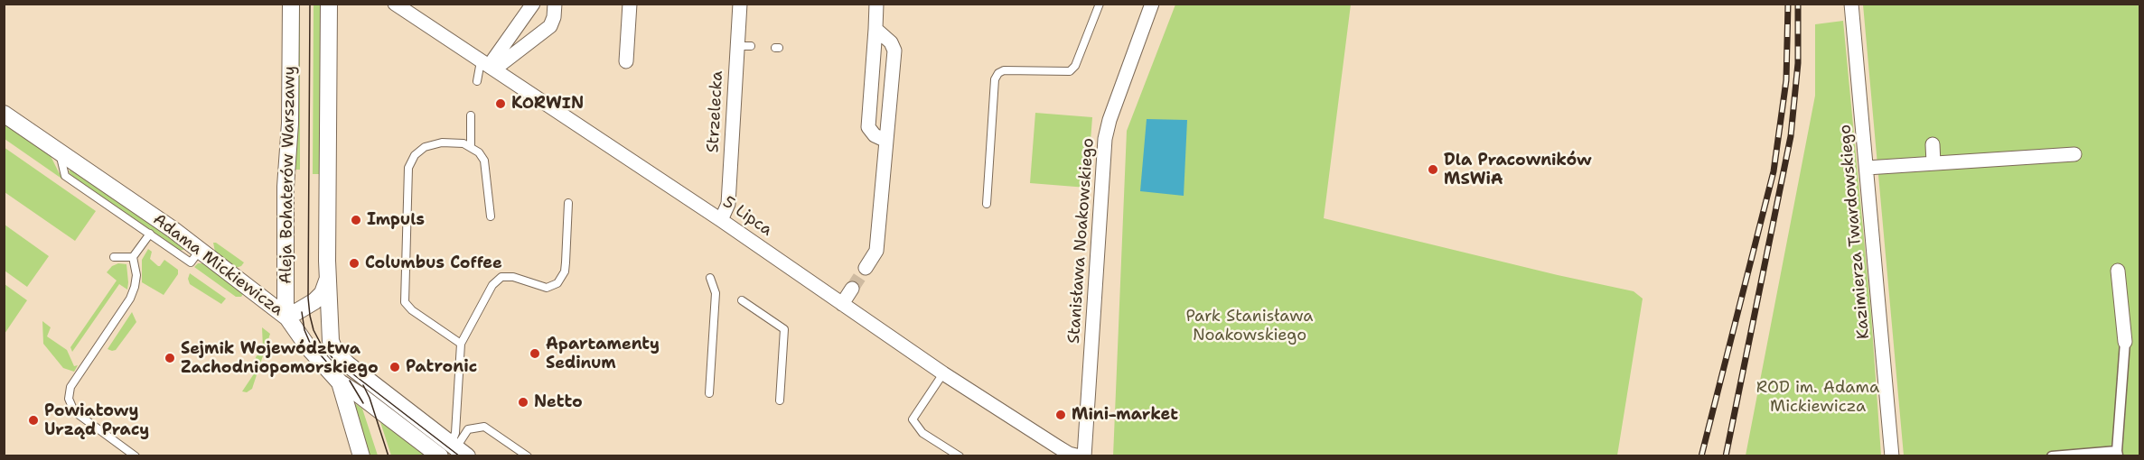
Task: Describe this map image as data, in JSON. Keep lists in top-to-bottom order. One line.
{"streets":{"street":["Strzelecka","Aleja Bohaterów Warszawy","5 Lipca","Kazimierza Twardowskiego","Stanisława Noakowskiego","Adama Mickiewicza"]},"crossings":[["Strzelecka","5 Lipca"],["Aleja Bohaterów Warszawy","Adama Mickiewicza"]],"parks":["Park Stanisława Noakowskiego","ROD im. Adama Mickiewicza"],"places":["KORWIN","Dla Pracowników MSWiA","Impuls","Columbus Coffee","Apartamenty Sedinum","Sejmik Województwa Zachodniopomorskiego","Patronic","Netto","Mini-market","Powiatowy Urząd Pracy"]}
